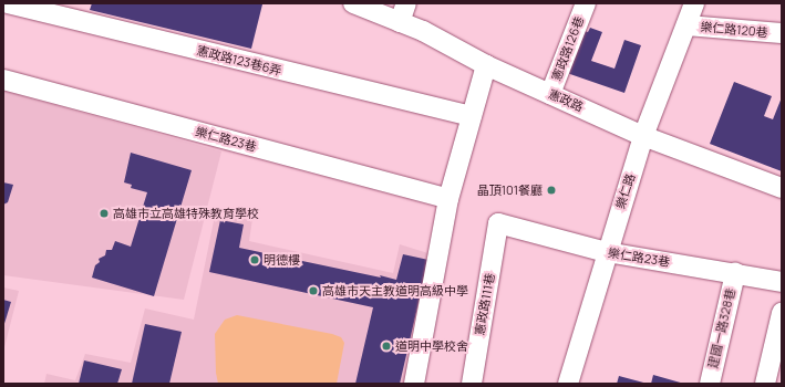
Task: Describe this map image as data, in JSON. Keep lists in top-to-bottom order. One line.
{"streets":{"street":["樂仁路120巷","憲政路126巷","憲政路123巷6弄","憲政路","樂仁路23巷","樂仁路","憲政路111巷","建國一路328巷"]},"crossings":[["樂仁路120巷","樂仁路"],["憲政路126巷","憲政路"],["憲政路","樂仁路"],["樂仁路23巷","樂仁路"],["樂仁路23巷","憲政路111巷"],["樂仁路23巷","建國一路328巷"]],"places":["晶頂101餐廳","高雄市立高雄特殊教育學校","明德樓","高雄市天主教道明高級中學","道明中學校舍"]}
